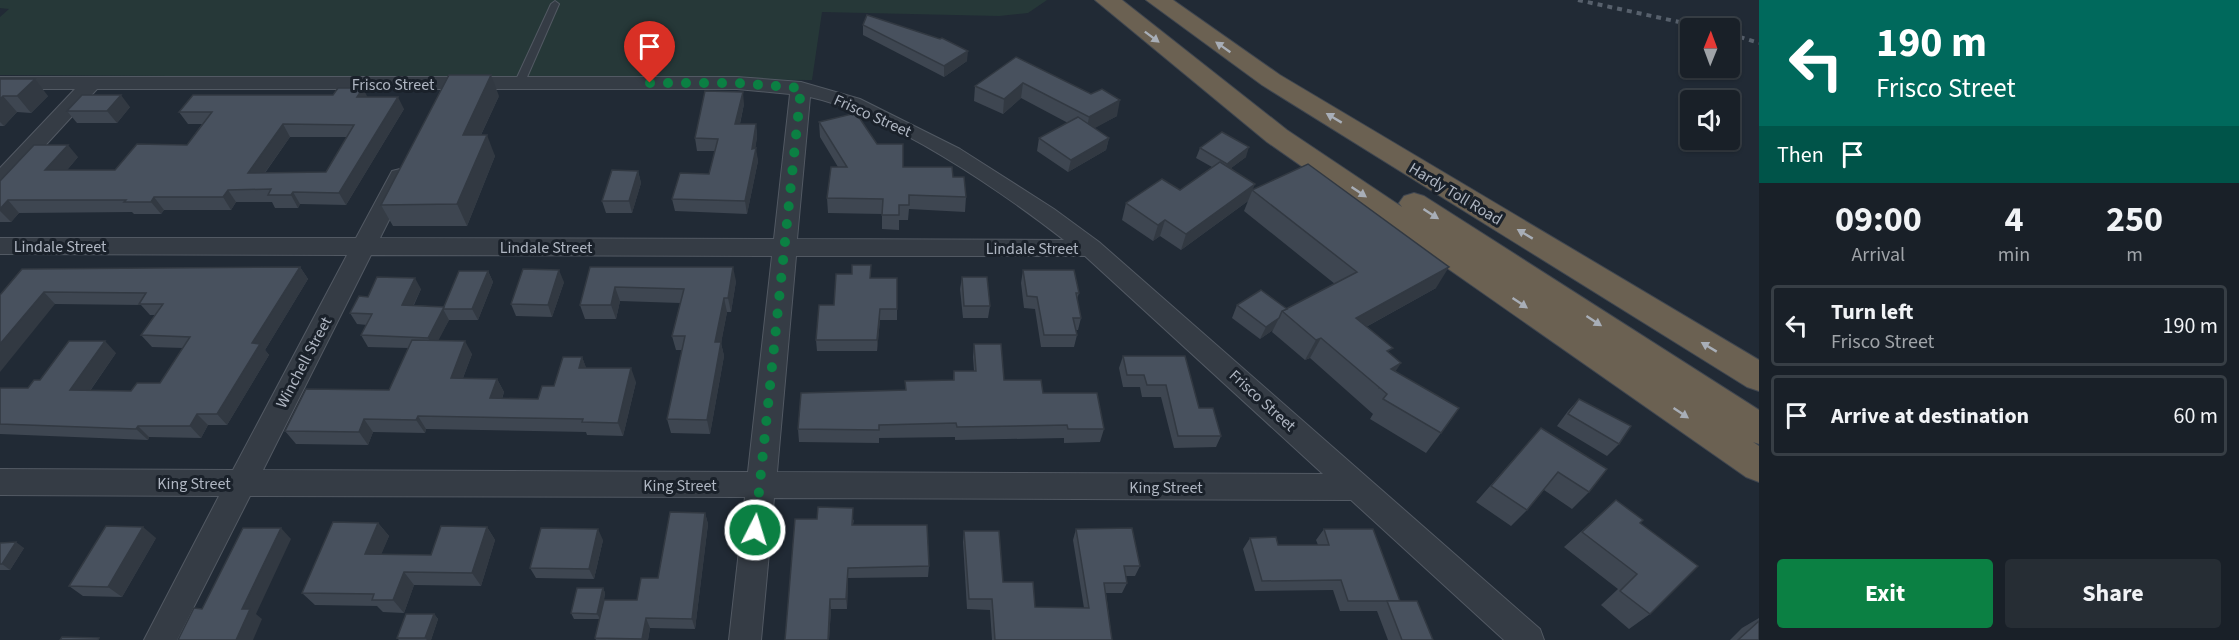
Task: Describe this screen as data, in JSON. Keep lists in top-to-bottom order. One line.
{"streets":{"highway":["Hardy Toll Road"],"street":["Frisco Street","Lindale Street","Winchell Street","King Street"]},"crossings":[["Frisco Street","Lindale Street"],["Frisco Street","King Street"],["Lindale Street","Winchell Street"],["Winchell Street","King Street"]],"north":"top","page":{"turn":["190 m","Frisco Street"],"then":"Then","eta":["09:00","Arrival","4","min","250","m"],"list":[{"name":"Turn left","note":"Frisco Street","value":"190 m"},{"name":"Arrive at destination","value":"60 m"}],"buttons":["Exit","Share"]}}
